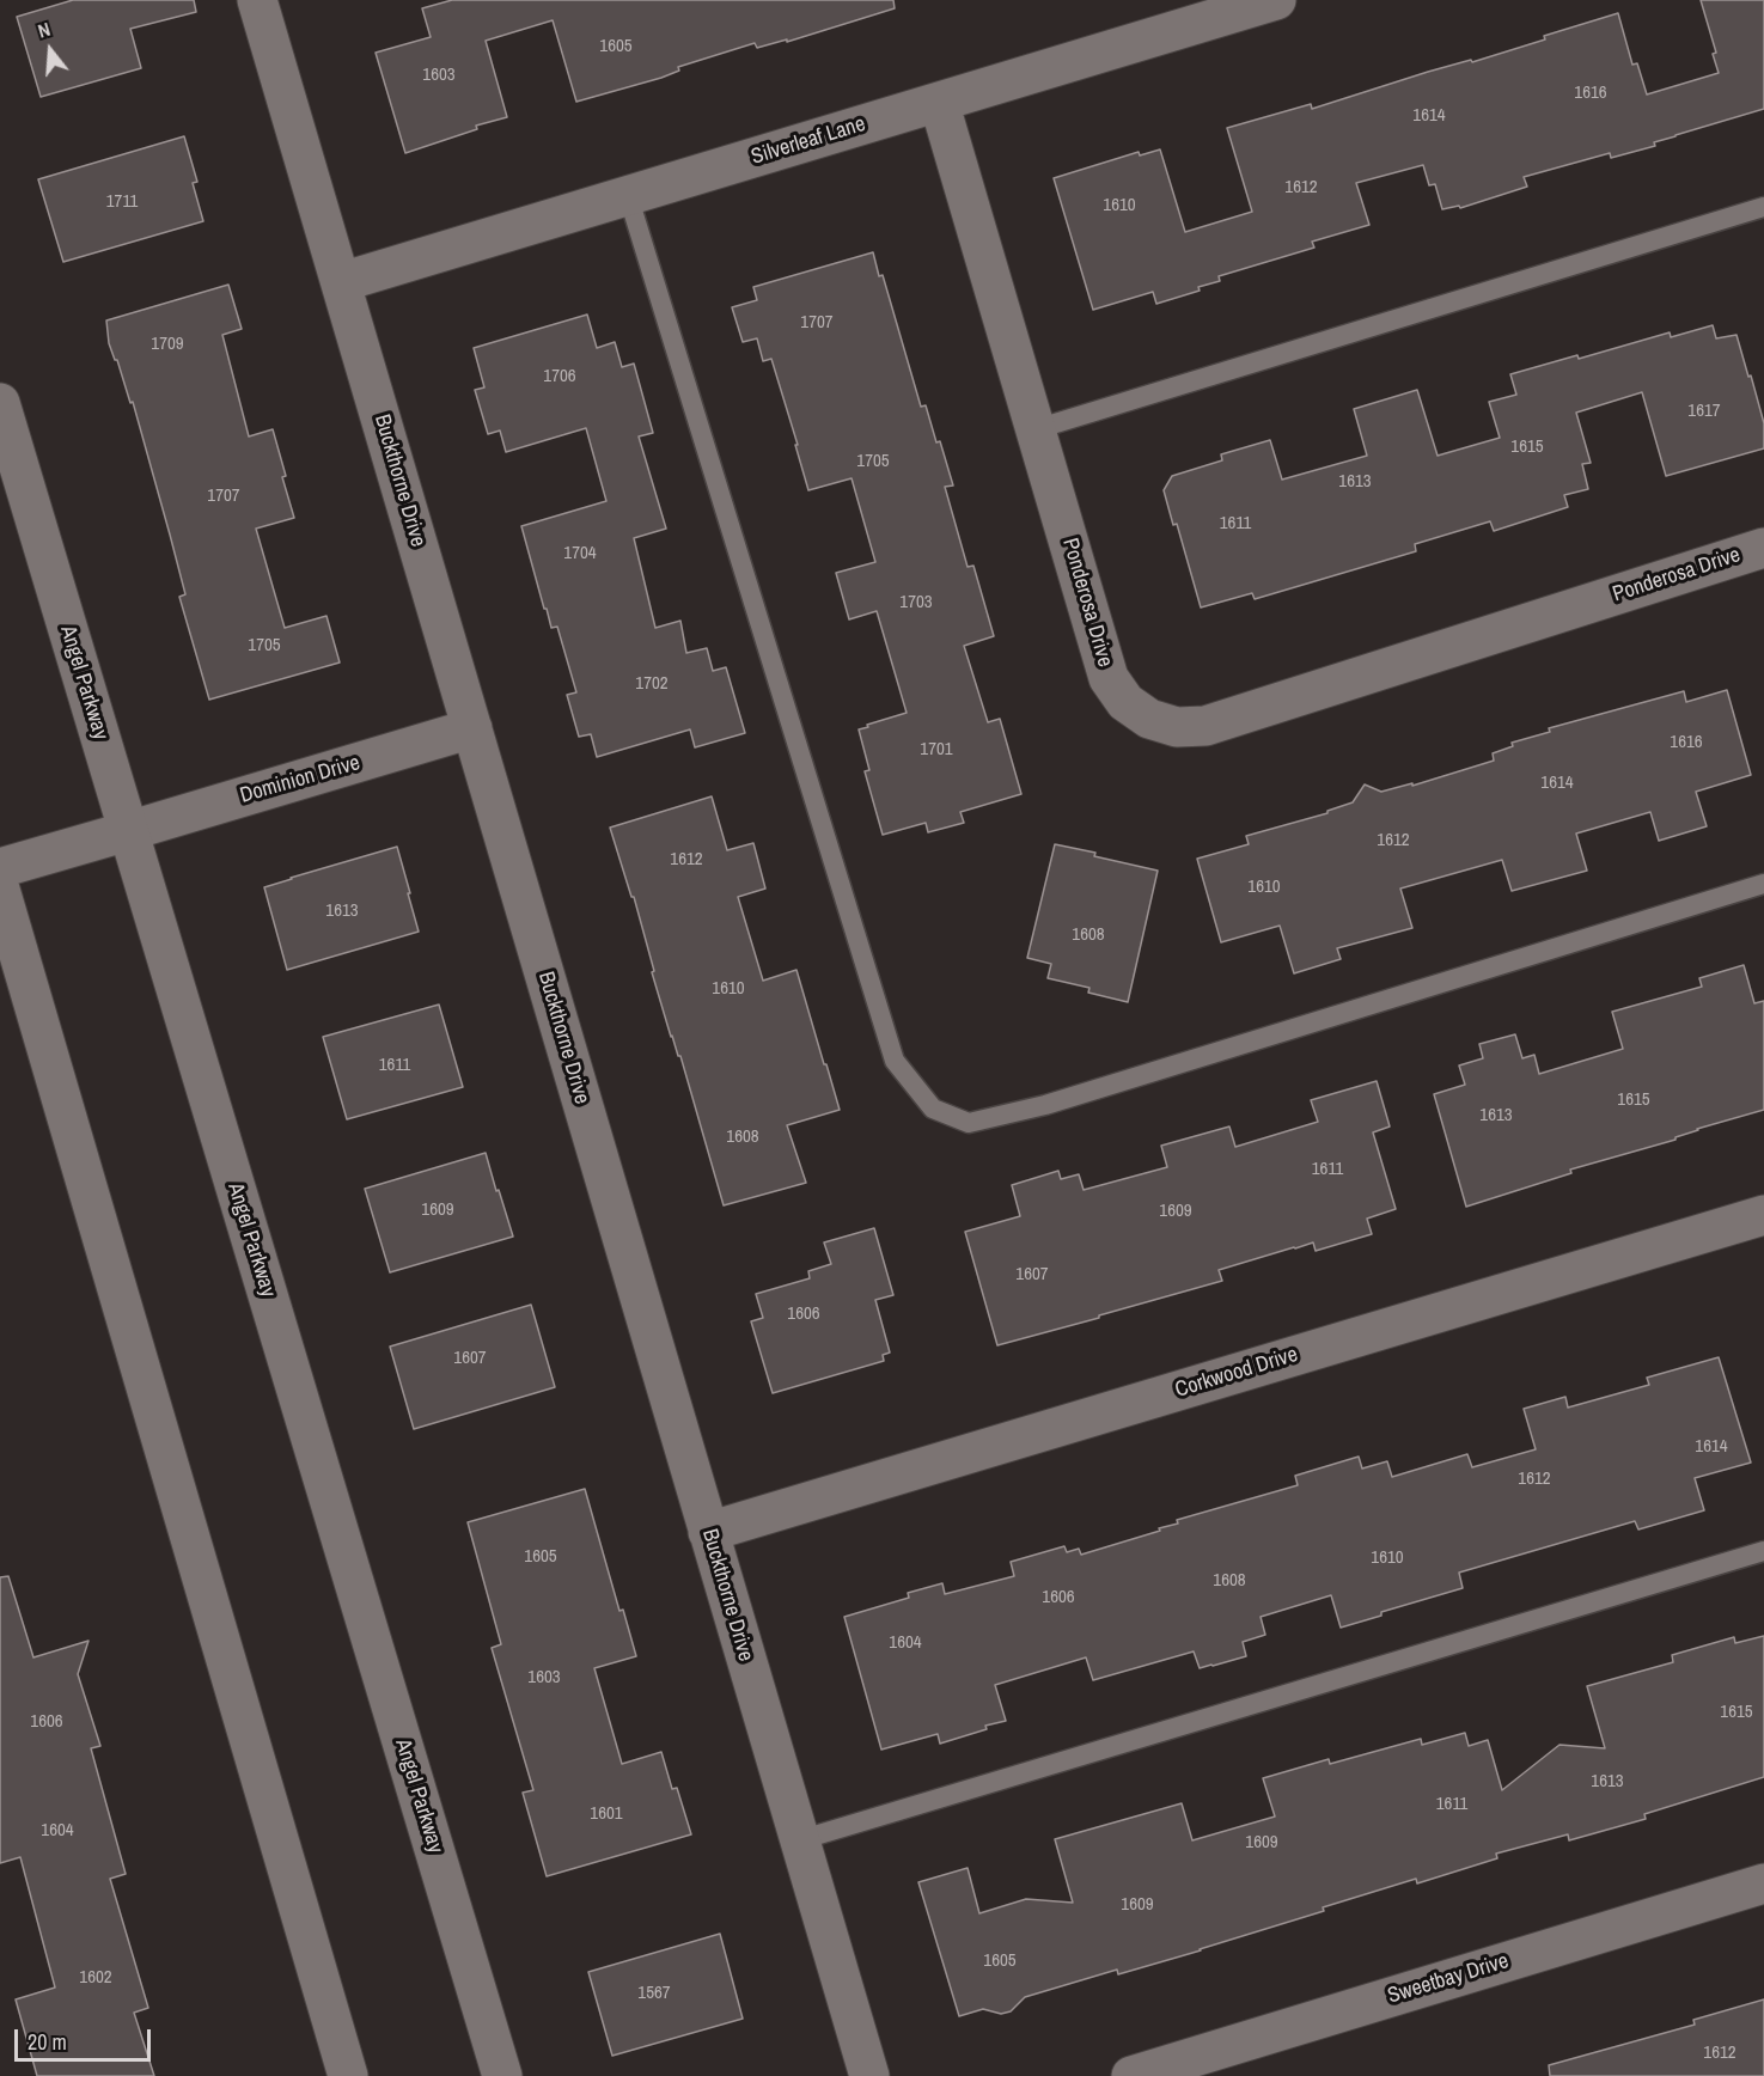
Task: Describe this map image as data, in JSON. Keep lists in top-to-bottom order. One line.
{"streets":{"street":["Silverleaf Lane","Buckthorne Drive","Ponderosa Drive","Angel Parkway","Dominion Drive","Corkwood Drive","Sweetbay Drive"]},"crossings":[["Silverleaf Lane","Buckthorne Drive"],["Silverleaf Lane","Ponderosa Drive"],["Buckthorne Drive","Dominion Drive"],["Buckthorne Drive","Corkwood Drive"],["Angel Parkway","Dominion Drive"]],"house_numbers":["1605","1603","1616","1614","1612","1711","1610","1707","1709","1706","1617","1615","1705","1613","1707","1611","1704","1703","1705","1702","1616","1701","1614","1612","1612","1610","1613","1608","1610","1611","1615","1613","1608","1611","1609","1609","1607","1606","1607","1614","1612","1605","1610","1608","1606","1604","1603","1615","1606","1613","1611","1601","1604","1609","1609","1605","1602","1567","1612"],"scale_bar":"20 m","north":"top"}
